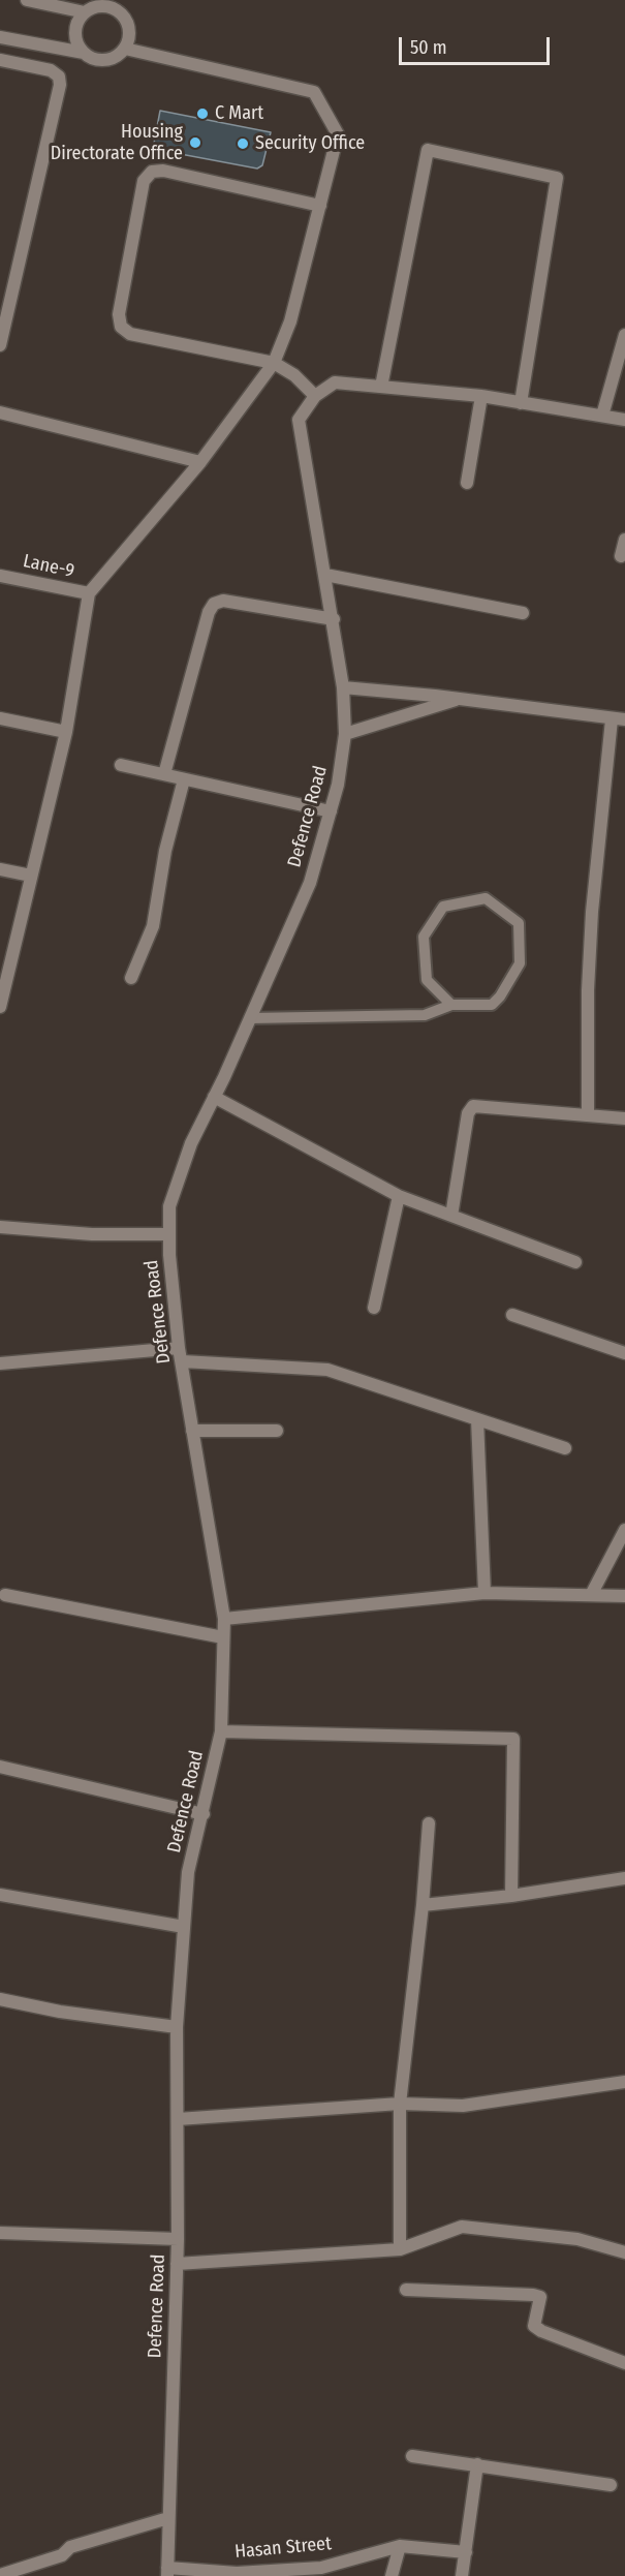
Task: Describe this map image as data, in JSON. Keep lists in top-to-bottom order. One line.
{"streets":{"street":["Lane-9","Defence Road","Hasan Street"]},"crossings":[["Defence Road","Hasan Street"]],"places":["C Mart","Housing Directorate Office","Security Office"],"scale_bar":"50 m"}
